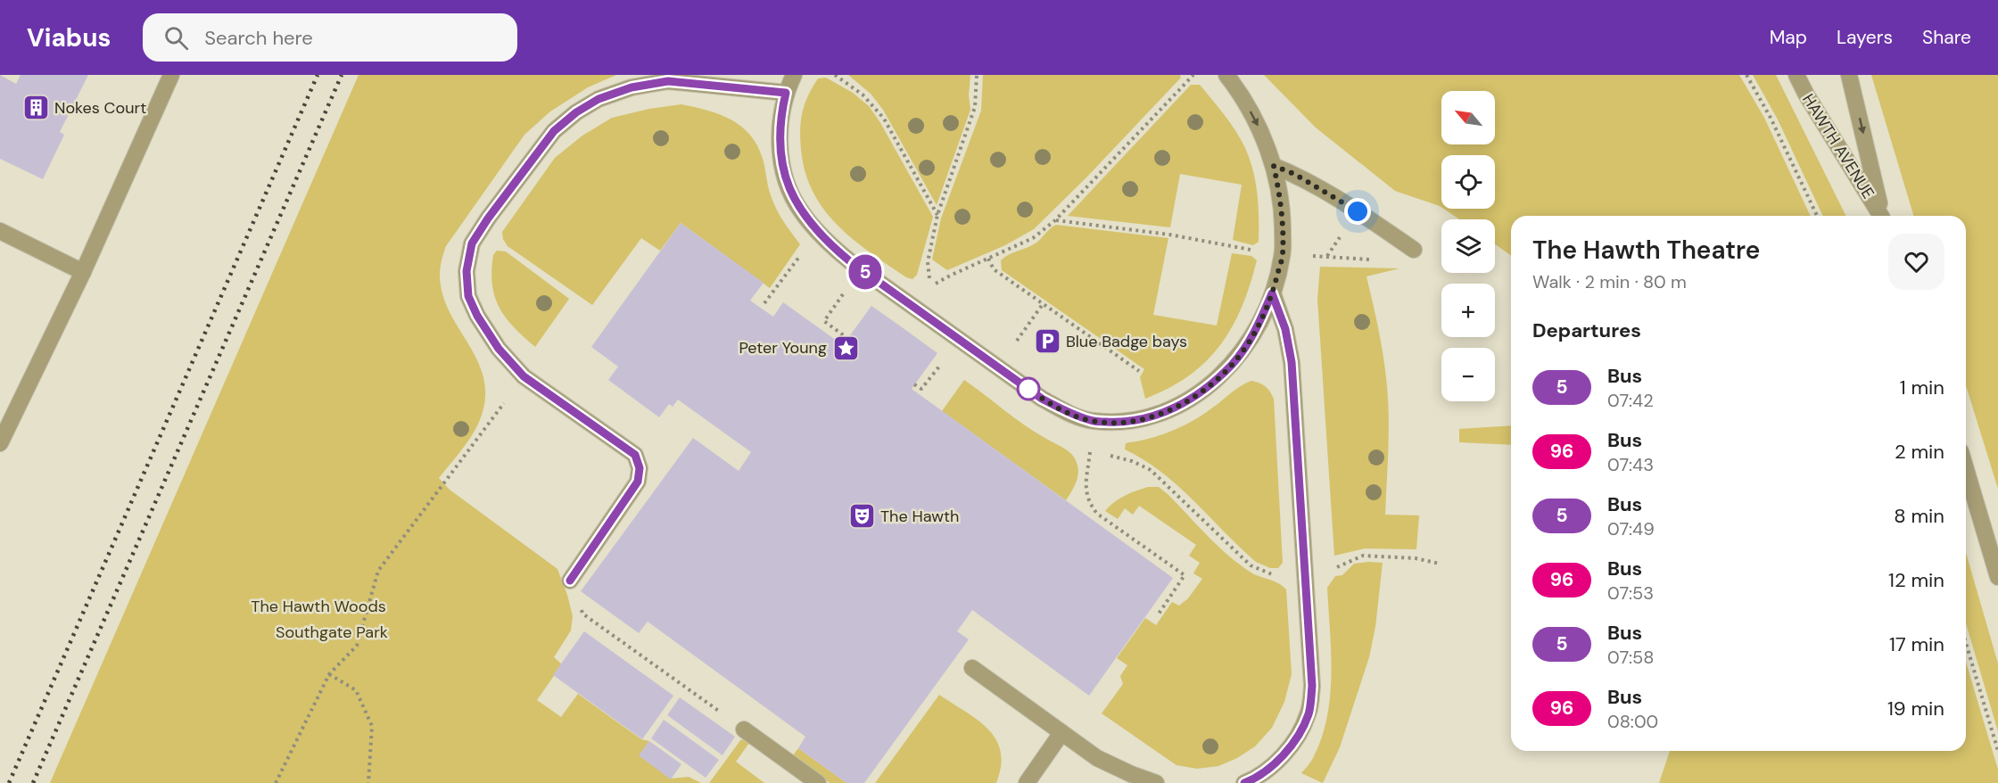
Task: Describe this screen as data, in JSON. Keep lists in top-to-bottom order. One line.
{"streets":{"street":["HAWTH AVENUE"]},"parks":["The Hawth Woods","Southgate Park"],"places":{"building":["Nokes Court"],"parking":["Blue Badge bays"],"place":["Peter Young"],"theatre":["The Hawth"]},"lines":["bus line 5"],"north":"top left","page":{"header":"Viabus","search":"Search here","nav":["Map","Layers","Share"],"on_map":"5","map_buttons":["+","−"],"heading":[["The Hawth Theatre","Walk · 2 min · 80 m"],"Departures"],"list":[{"mark":"5","name":"Bus","note":"07:42","value":"1 min"},{"mark":"96","name":"Bus","note":"07:43","value":"2 min"},{"mark":"5","name":"Bus","note":"07:49","value":"8 min"},{"mark":"96","name":"Bus","note":"07:53","value":"12 min"},{"mark":"5","name":"Bus","note":"07:58","value":"17 min"},{"mark":"96","name":"Bus","note":"08:00","value":"19 min"}]}}
